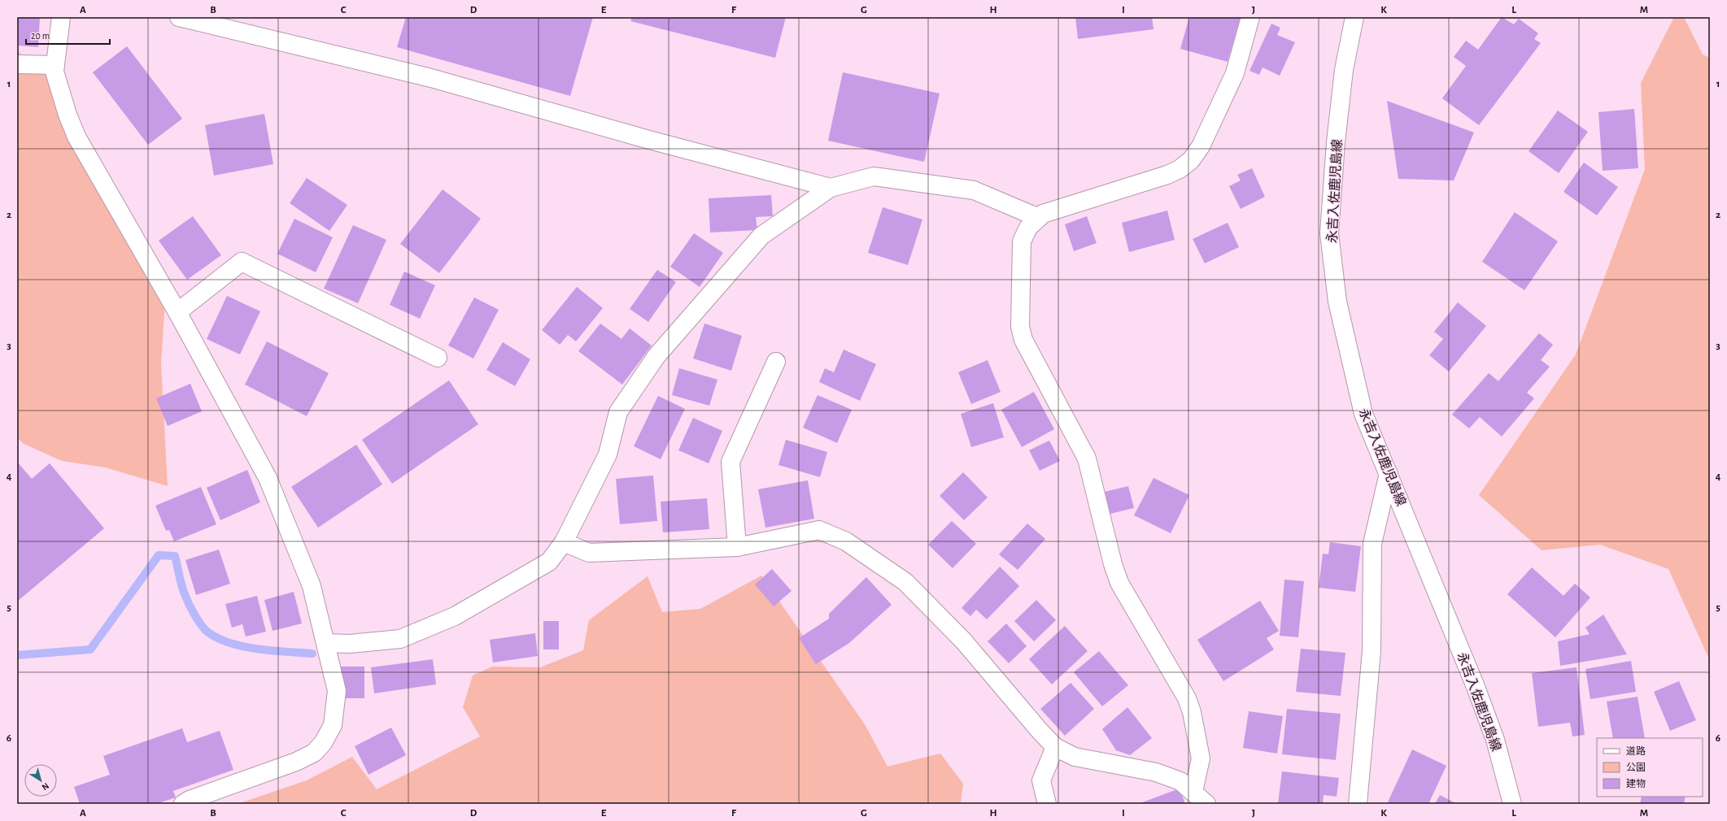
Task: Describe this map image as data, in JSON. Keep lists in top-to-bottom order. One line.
{"streets":{"street":["永吉入佐鹿児島線"]},"legend":["道路","公園","建物"],"scale_bar":"20 m","north":"bottom right","grid":{"columns":["A","B","C","D","E","F","G","H","I","J","K","L","M"],"rows":["1","2","3","4","5","6"]}}
